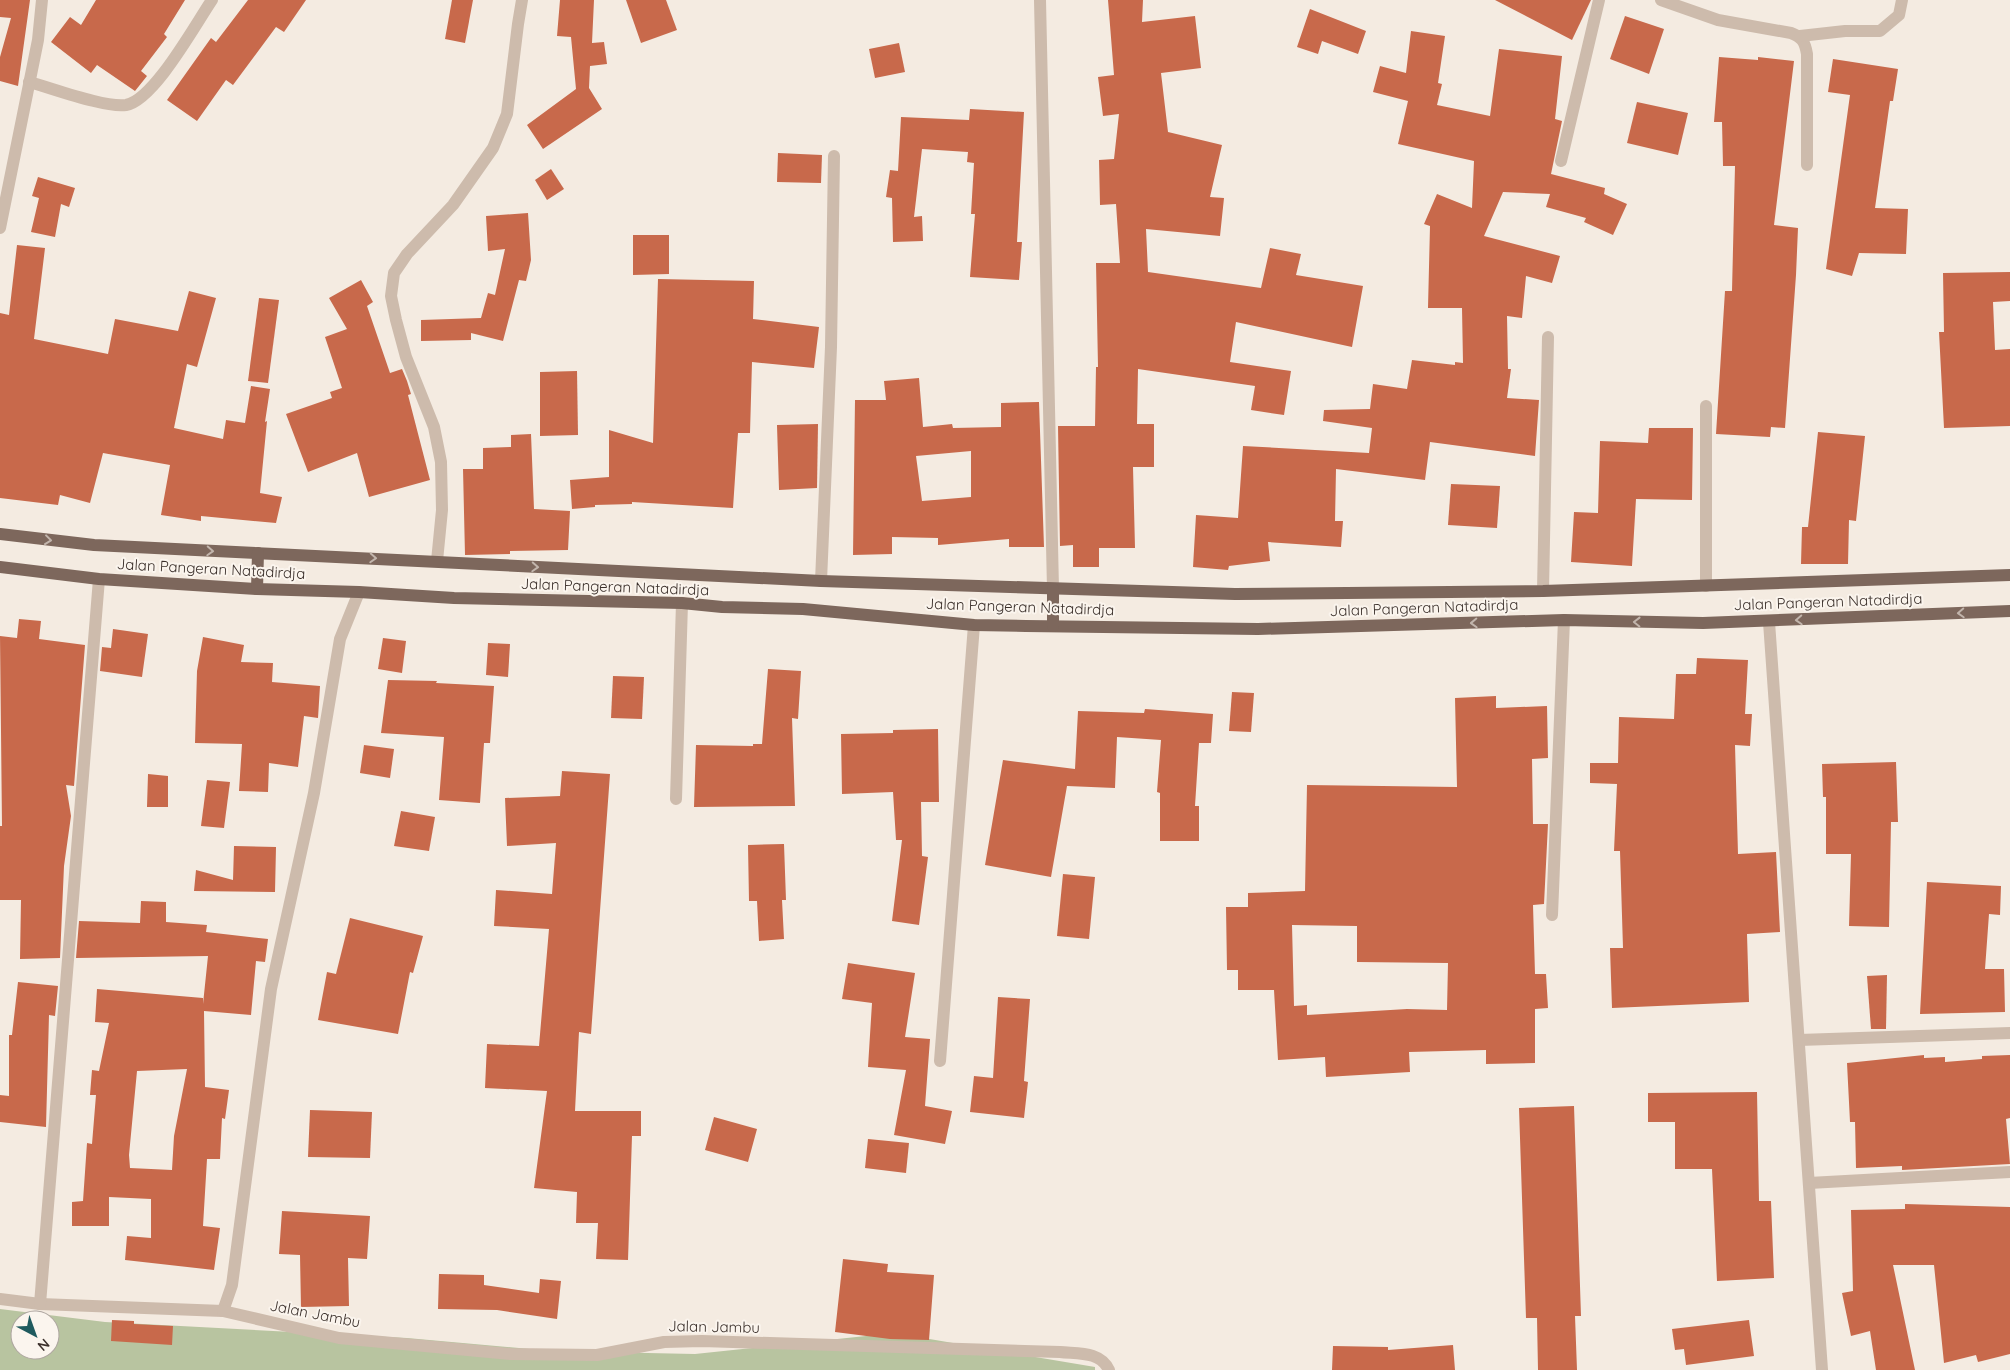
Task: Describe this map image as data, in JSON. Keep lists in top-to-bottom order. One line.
{"streets":{"main road":["Jalan Pangeran Natadirdja"],"street":["Jalan Jambu"]},"north":"bottom right"}
